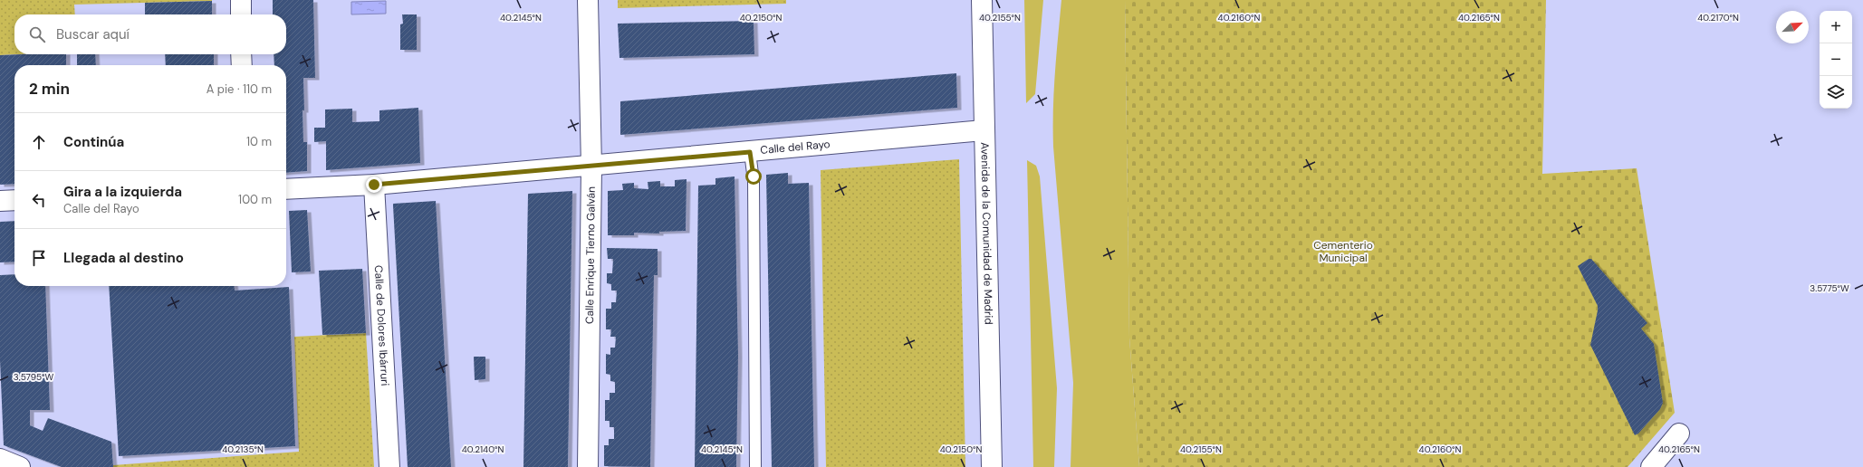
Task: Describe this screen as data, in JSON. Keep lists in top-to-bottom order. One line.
{"streets":{"street":["Calle del Rayo","Avenida de la Comunidad de Madrid","Calle Enrique Tierno Galván","Calle de Dolores Ibárruri"]},"crossings":[["Calle del Rayo","Avenida de la Comunidad de Madrid"],["Calle del Rayo","Calle Enrique Tierno Galván"],["Calle del Rayo","Calle de Dolores Ibárruri"]],"parks":["Cementerio Municipal"],"north":"top right","page":{"map_buttons":["+","−"],"search":"Buscar aquí","heading":["2 min","A pie · 110 m"],"list":[["Continúa","10 m"],["Gira a la izquierda","Calle del Rayo","100 m"],"Llegada al destino"]},"coordinates":["40.2145°N","40.2150°N","40.2155°N","40.2160°N","40.2165°N","40.2170°N","3.5775°W","3.5795°W","40.2135°N","40.2140°N"]}
